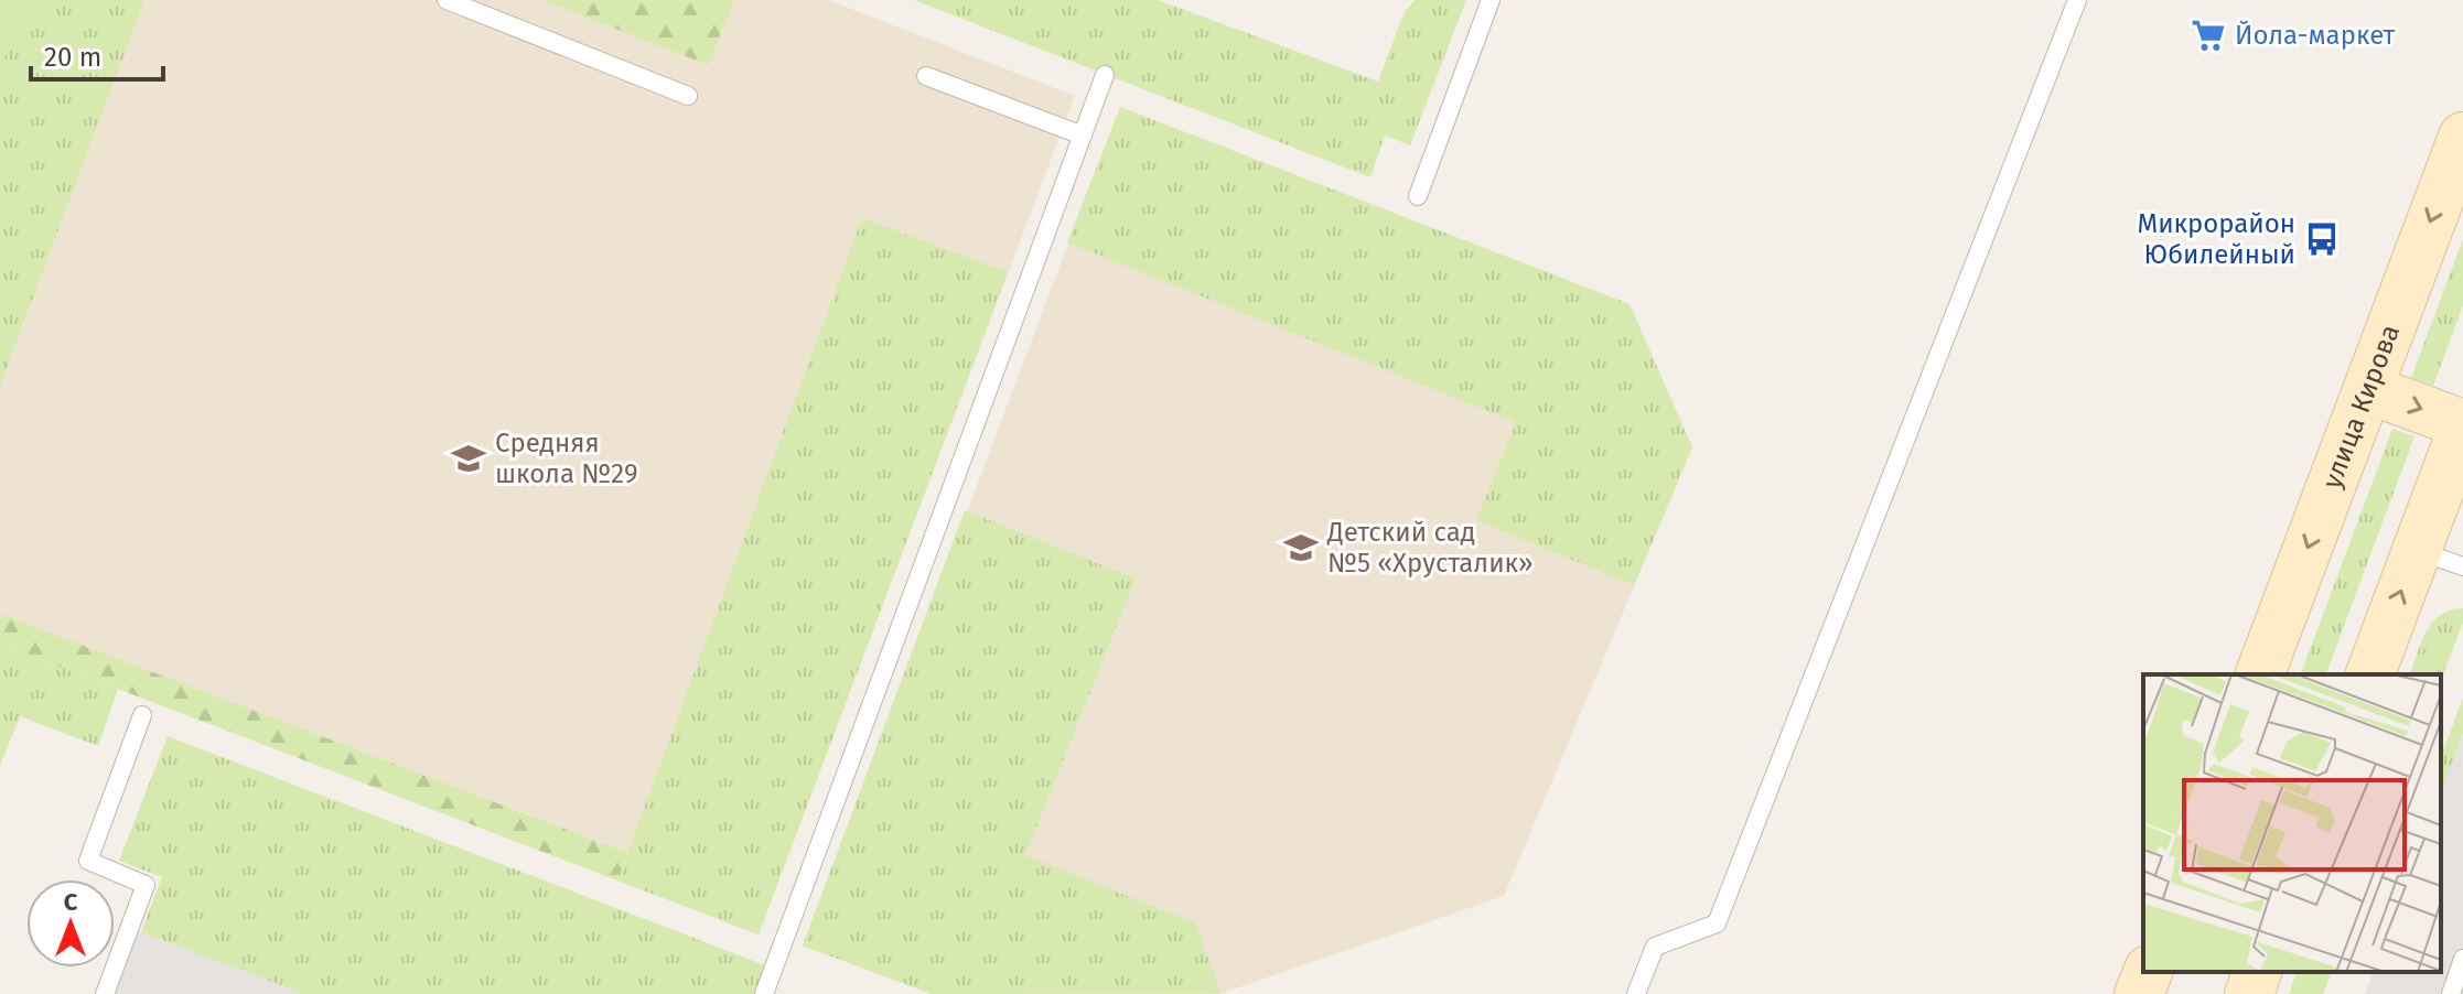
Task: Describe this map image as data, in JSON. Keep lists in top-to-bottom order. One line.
{"streets":{"main road":["улица Кирова"]},"places":{"supermarket":["Йола-маркет"],"bus stop":["Микрорайон Юбилейный"],"school or university":["Средняя школа №29","Детский сад №5 «Хрусталик»"]},"scale_bar":"20 m","north":"top"}
